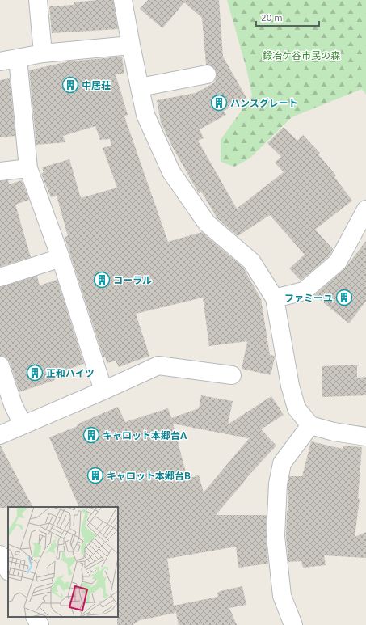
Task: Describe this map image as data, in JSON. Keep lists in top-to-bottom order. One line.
{"parks":["鍛冶ケ谷市民の森"],"places":{"building":["中居荘","ハンスグレート","コーラル","ファミーユ","正和ハイツ","キャロット本郷台A","キャロット本郷台B"]},"scale_bar":"20 m"}
